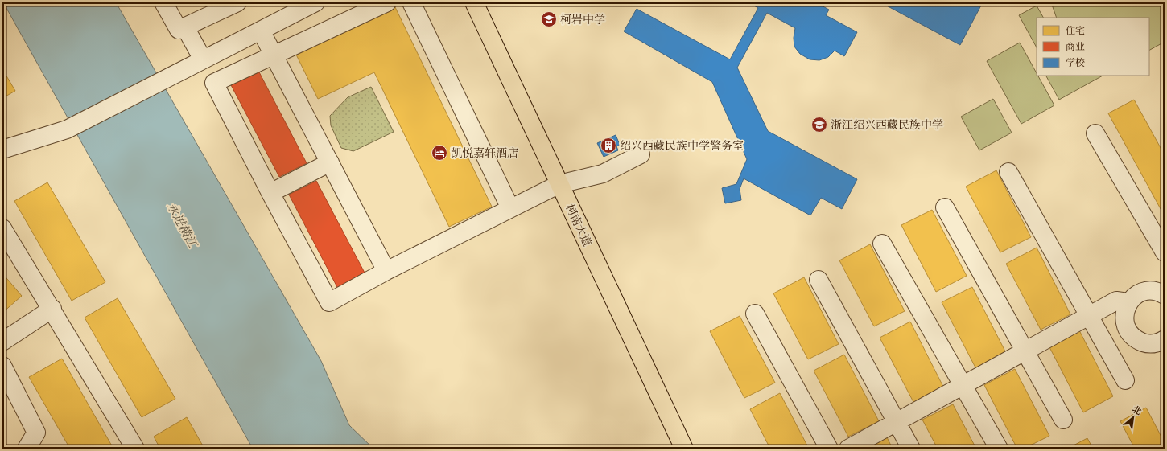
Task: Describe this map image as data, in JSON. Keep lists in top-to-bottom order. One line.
{"streets":{"main road":["柯南大道"]},"water":["永进横江"],"places":{"school or university":["柯岩中学","浙江绍兴西藏民族中学"],"building":["绍兴西藏民族中学警务室"],"hotel":["凯悦嘉轩酒店"]},"legend":["住宅","商业","学校"],"north":"top right"}
